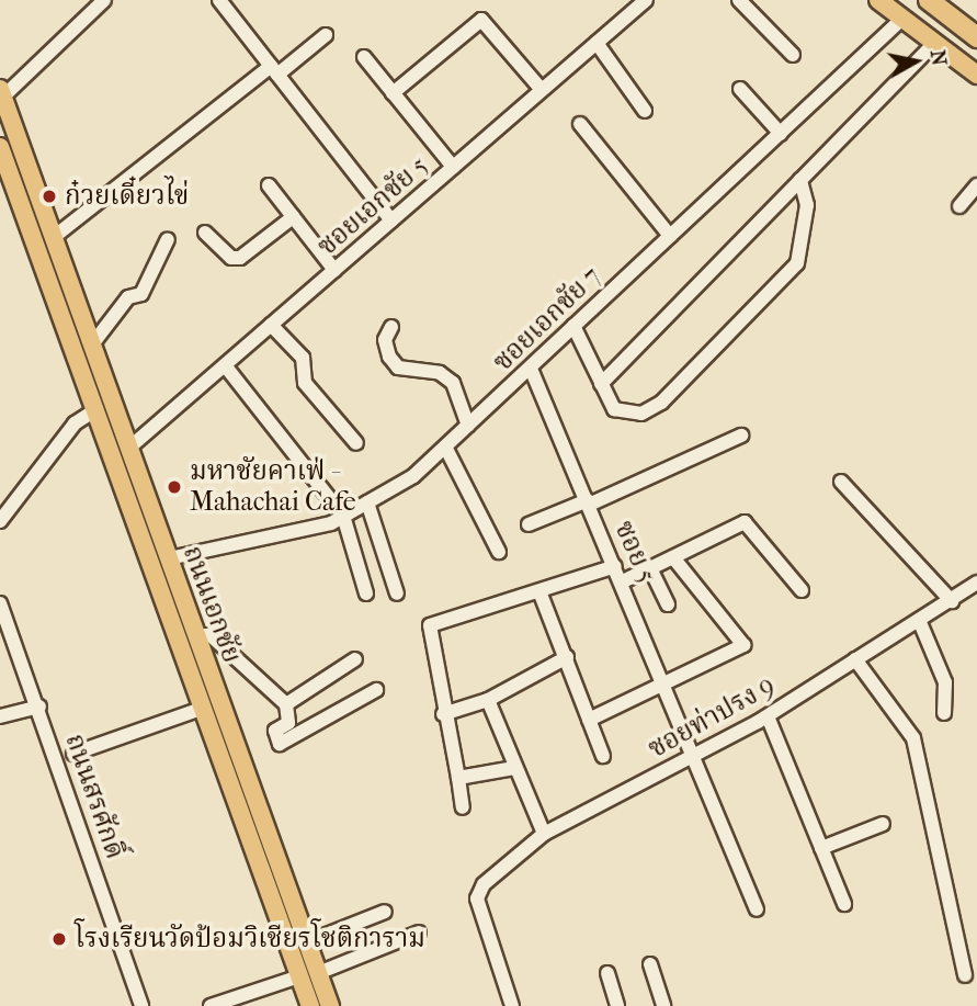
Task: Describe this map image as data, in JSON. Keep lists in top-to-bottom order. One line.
{"streets":{"main road":["ถนนเอกชัย"],"street":["ซอยเอกชัย 5","ซอยเอกชัย 7","ซอย 5","ซอยท่าปรง 9","ถนนสรศักดิ์"]},"crossings":[["ซอยเอกชัย 5","ถนนเอกชัย"],["ซอยเอกชัย 7","ซอย 5"],["ซอยเอกชัย 7","ถนนเอกชัย"],["ซอย 5","ซอยท่าปรง 9"]],"places":["ก๋วยเดี๋ยวไข่","มหาชัยคาเฟ่ - Mahachai Cafe","โรงเรียนวัดป้อมวิเชียรโชติการาม"],"north":"right"}
